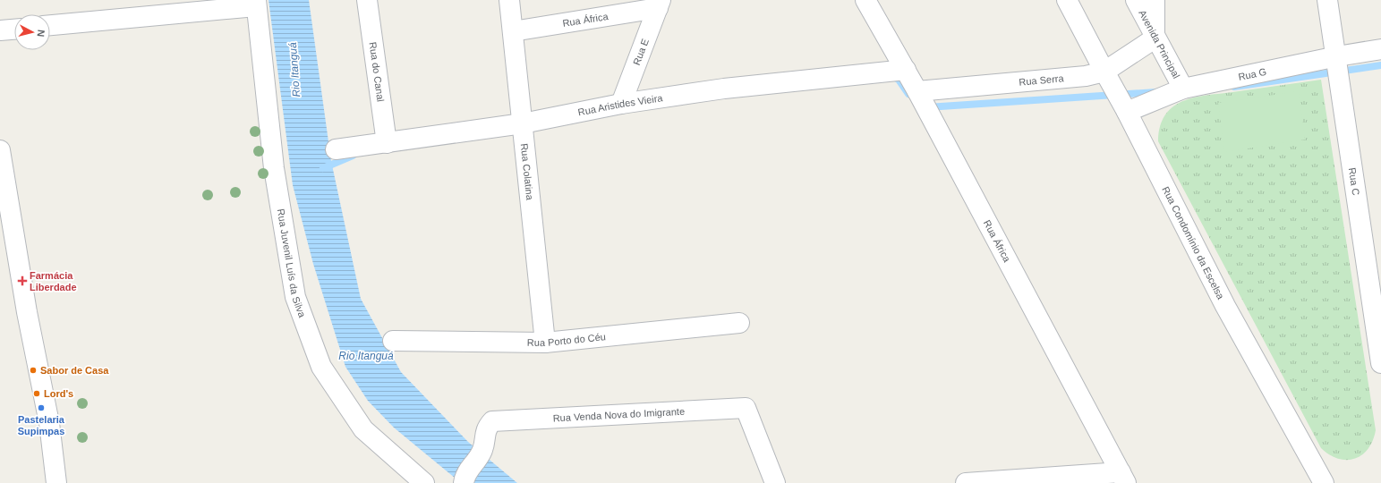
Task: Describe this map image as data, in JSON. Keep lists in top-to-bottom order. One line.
{"streets":{"street":["Rua África","Avenida Principal","Rua E","Rua do Canal","Rua G","Rua Serra","Rua Aristides Vieira","Rua Colatina","Rua C","Rua Condomínio da Escelsa","Rua Juvenil Luís da Silva","Rua Porto do Céu","Rua Venda Nova do Imigrante"]},"crossings":[["Rua África","Rua E"],["Rua África","Rua Serra"],["Rua África","Rua Aristides Vieira"],["Rua África","Rua Colatina"],["Avenida Principal","Rua G"],["Avenida Principal","Rua Serra"],["Rua E","Rua Aristides Vieira"],["Rua do Canal","Rua Aristides Vieira"],["Rua G","Rua C"],["Rua G","Rua Condomínio da Escelsa"],["Rua Serra","Rua Condomínio da Escelsa"],["Rua Aristides Vieira","Rua Colatina"],["Rua Colatina","Rua Porto do Céu"]],"water":["Rio Itanguá"],"places":{"health":["Farmácia Liberdade"],"other":["Sabor de Casa","Lord's","Pastelaria Supimpas"]},"north":"right"}
